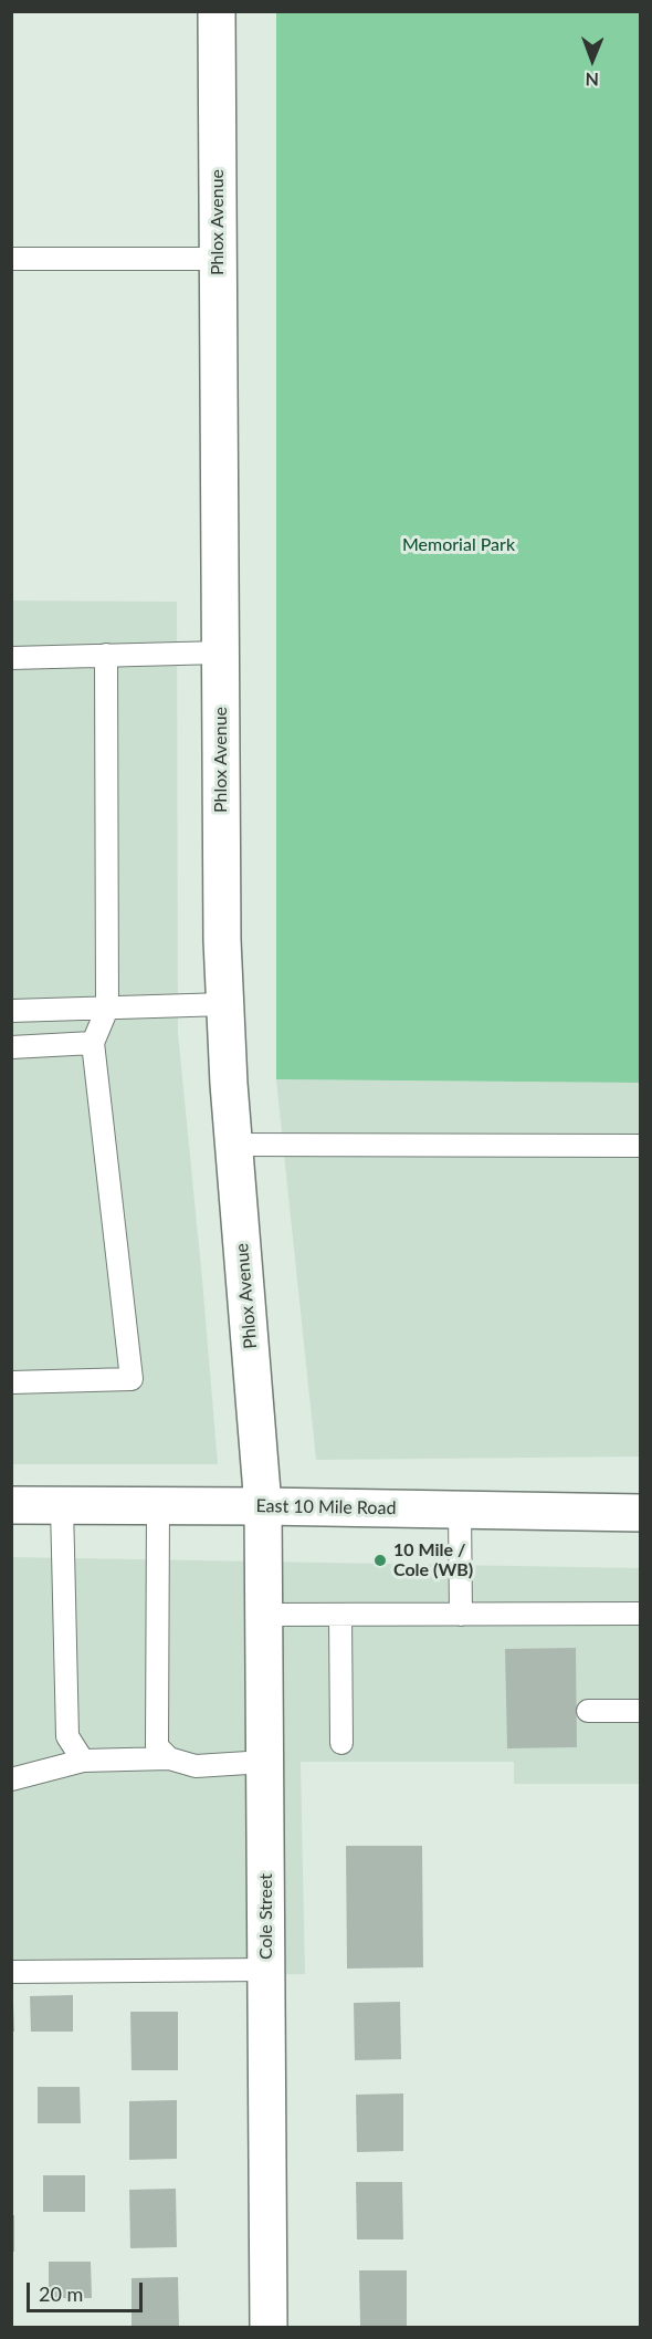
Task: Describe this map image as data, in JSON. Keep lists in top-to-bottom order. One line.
{"streets":{"street":["Phlox Avenue","East 10 Mile Road","Cole Street"]},"crossings":[["Phlox Avenue","East 10 Mile Road"],["Phlox Avenue","Cole Street"],["East 10 Mile Road","Cole Street"]],"parks":["Memorial Park"],"places":["10 Mile / Cole (WB)"],"scale_bar":"20 m","north":"bottom"}
